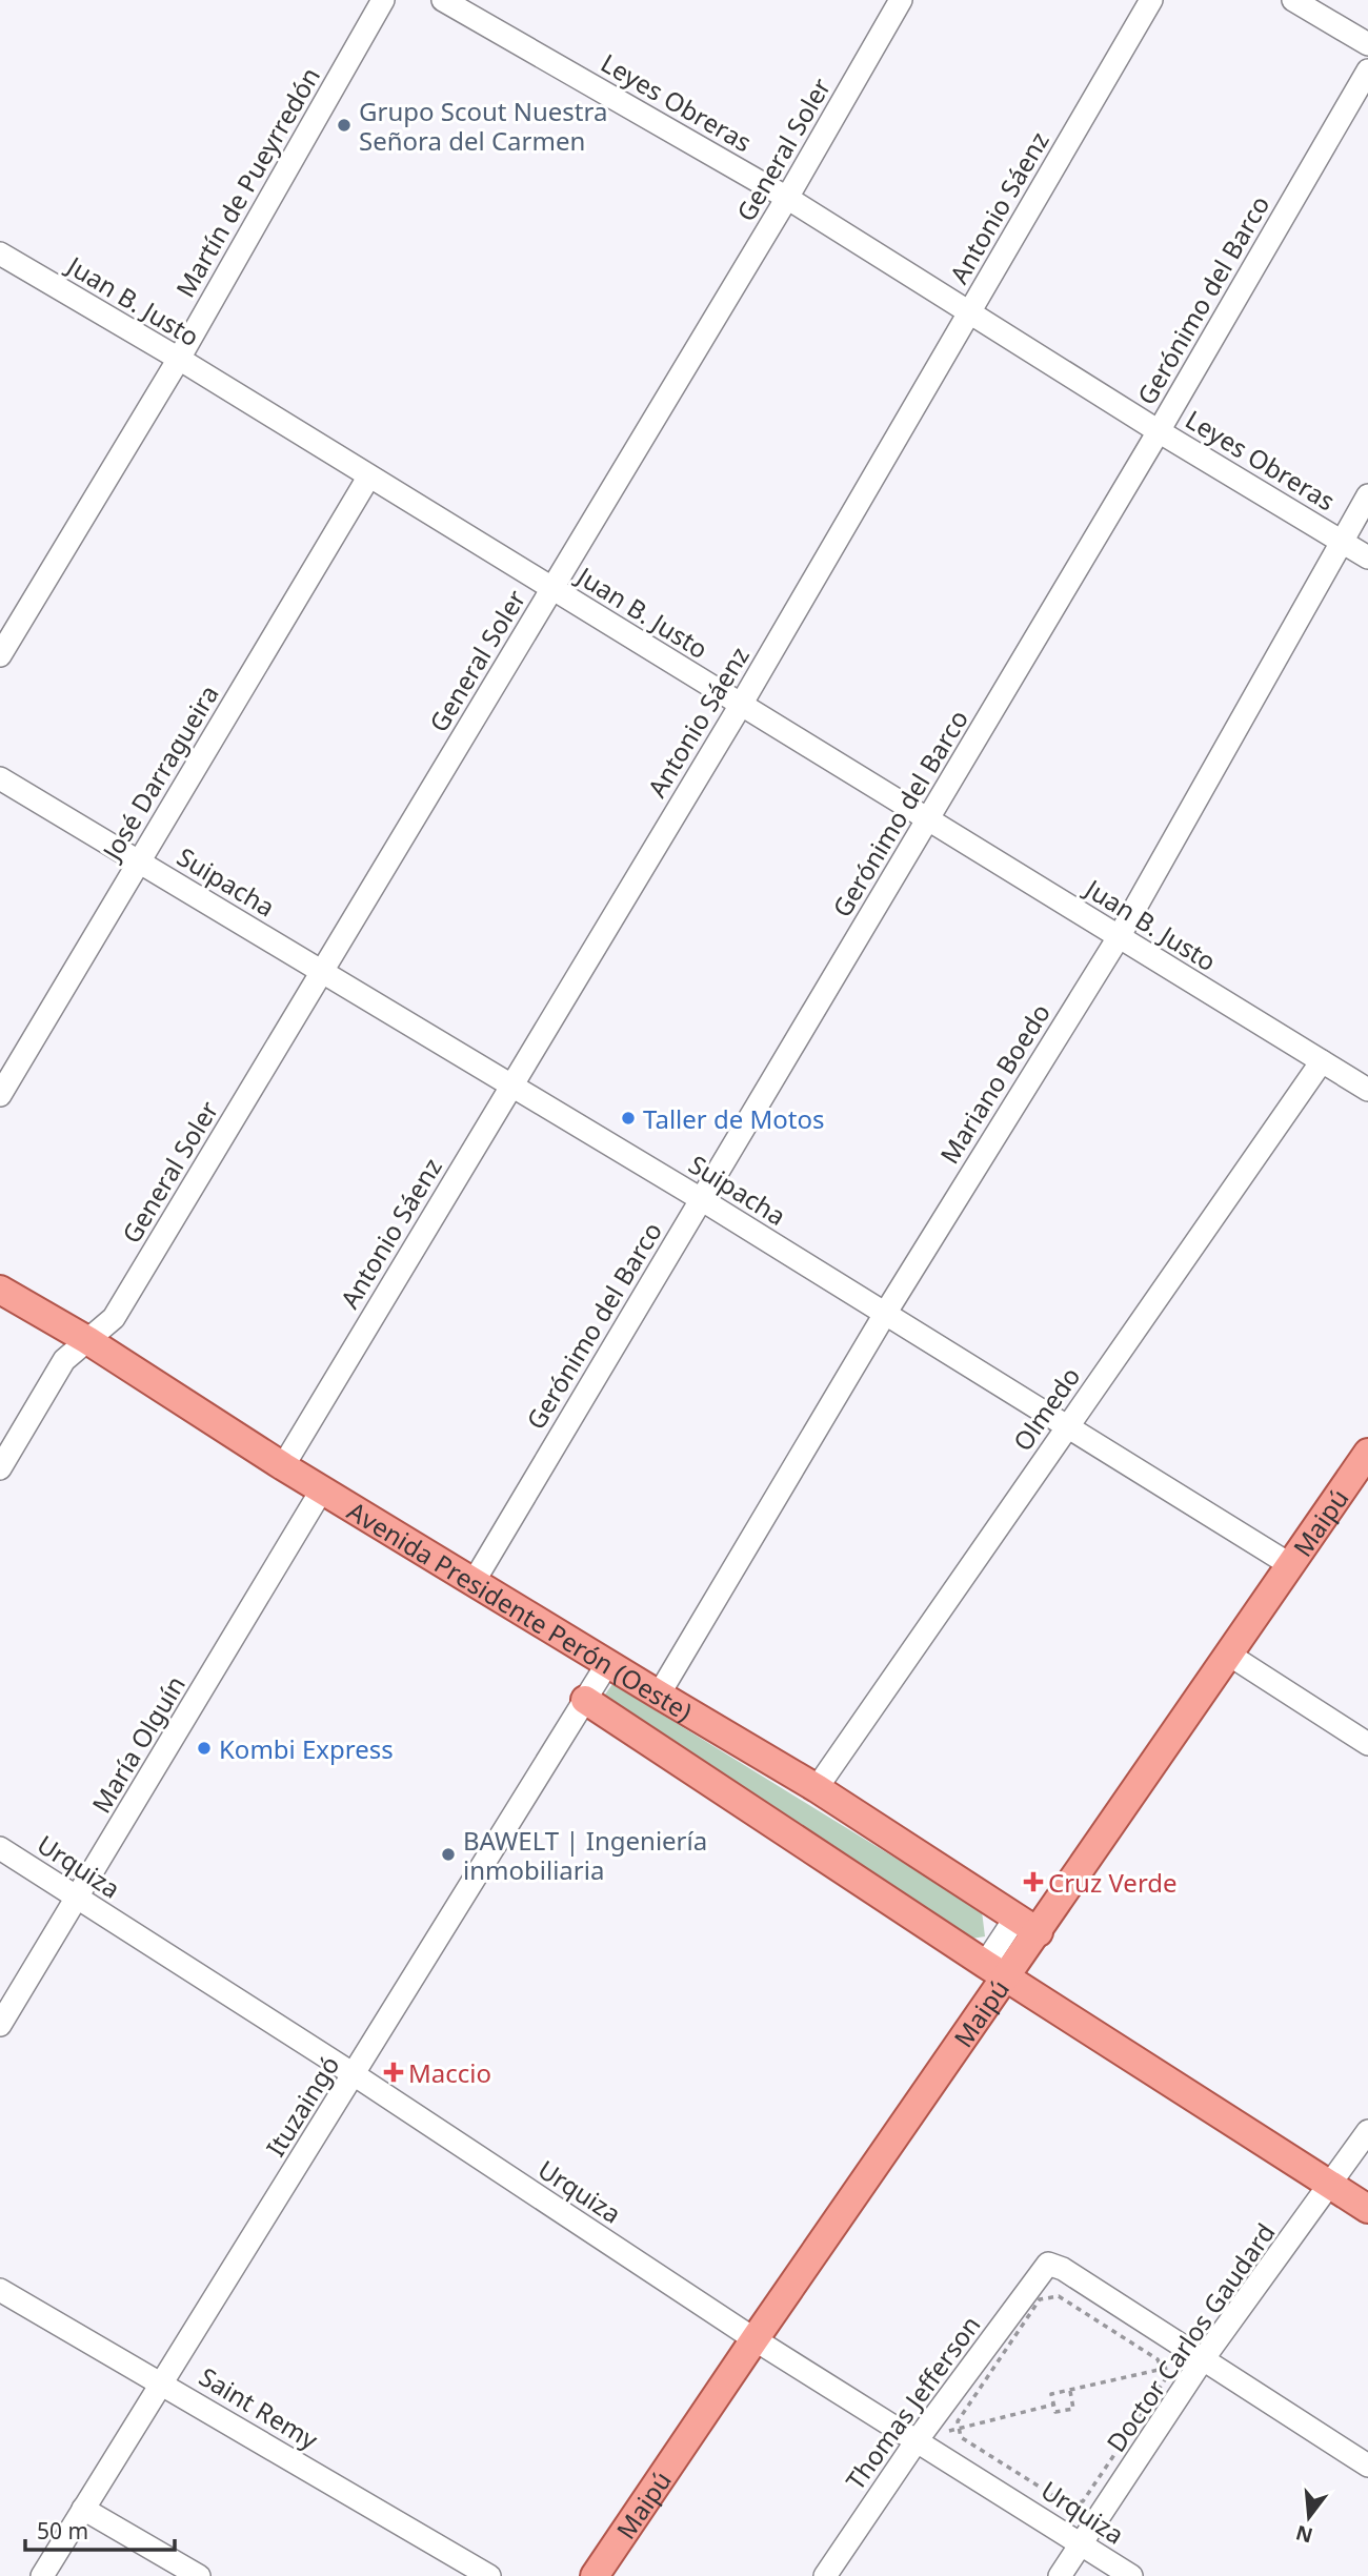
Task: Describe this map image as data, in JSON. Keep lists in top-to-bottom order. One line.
{"streets":{"main road":["Maipú","Avenida Presidente Perón (Oeste)"],"street":["Leyes Obreras","General Soler","Martín de Pueyrredón","Antonio Sáenz","Gerónimo del Barco","Juan B. Justo","José Darragueira","Suipacha","Mariano Boedo","Olmedo","María Olguín","Urquiza","Ituzaingó","Doctor Carlos Gaudard","Thomas Jefferson","Saint Remy"]},"crossings":[["Leyes Obreras","General Soler"],["Leyes Obreras","Antonio Sáenz"],["Leyes Obreras","Gerónimo del Barco"],["Leyes Obreras","Mariano Boedo"],["General Soler","Juan B. Justo"],["General Soler","Suipacha"],["General Soler","Avenida Presidente Perón (Oeste)"],["Martín de Pueyrredón","Juan B. Justo"],["Antonio Sáenz","Juan B. Justo"],["Antonio Sáenz","Suipacha"],["Antonio Sáenz","Avenida Presidente Perón (Oeste)"],["Gerónimo del Barco","Juan B. Justo"],["Gerónimo del Barco","Suipacha"],["Gerónimo del Barco","Avenida Presidente Perón (Oeste)"],["Juan B. Justo","José Darragueira"],["Juan B. Justo","Mariano Boedo"],["Juan B. Justo","Olmedo"],["José Darragueira","Suipacha"],["Suipacha","Mariano Boedo"],["Suipacha","Olmedo"],["Suipacha","Maipú"],["Mariano Boedo","Avenida Presidente Perón (Oeste)"],["Olmedo","Avenida Presidente Perón (Oeste)"],["Maipú","Avenida Presidente Perón (Oeste)"],["Maipú","Urquiza"],["Avenida Presidente Perón (Oeste)","María Olguín"],["Avenida Presidente Perón (Oeste)","Ituzaingó"],["Avenida Presidente Perón (Oeste)","Doctor Carlos Gaudard"],["María Olguín","Urquiza"],["Urquiza","Ituzaingó"],["Urquiza","Doctor Carlos Gaudard"],["Urquiza","Thomas Jefferson"],["Ituzaingó","Saint Remy"],["Doctor Carlos Gaudard","Thomas Jefferson"]],"places":{"other":["Grupo Scout Nuestra Señora del Carmen","Taller de Motos","Kombi Express","BAWELT | Ingeniería inmobiliaria"],"health":["Cruz Verde","Maccio"]},"scale_bar":"50 m","north":"bottom"}
